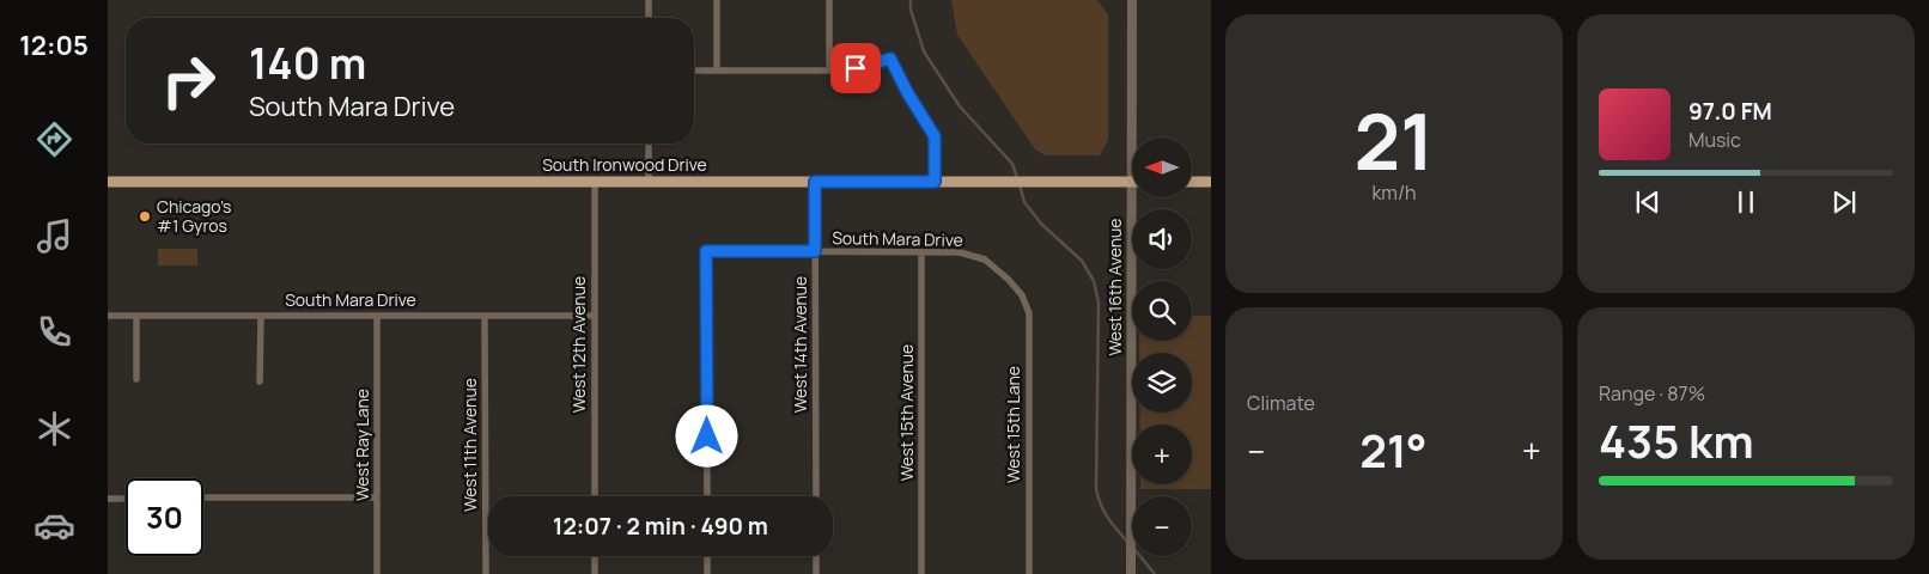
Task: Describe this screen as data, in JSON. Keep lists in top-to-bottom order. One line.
{"streets":{"main road":["South Ironwood Drive"],"street":["South Mara Drive","West 16th Avenue","West 12th Avenue","West 14th Avenue","West 15th Avenue","West 15th Lane","West Ray Lane","West 11th Avenue"]},"crossings":[["South Ironwood Drive","West 16th Avenue"],["South Ironwood Drive","West 12th Avenue"],["South Ironwood Drive","West 14th Avenue"],["South Mara Drive","West 12th Avenue"],["South Mara Drive","West 14th Avenue"],["South Mara Drive","West 15th Avenue"],["South Mara Drive","West 15th Lane"],["South Mara Drive","West Ray Lane"],["South Mara Drive","West 11th Avenue"]],"places":["Chicago's #1 Gyros"],"north":"left","page":{"tabs":"12:05","tile":[["21","km/h"],"Climate",["Range · 87%","435 km"]],"turn":["140 m","South Mara Drive"],"song":["97.0 FM","Music"],"map_buttons":["+","−"],"heat":["−","21°","+"],"limit":"30","trip":"12:07 · 2 min · 490 m"}}
